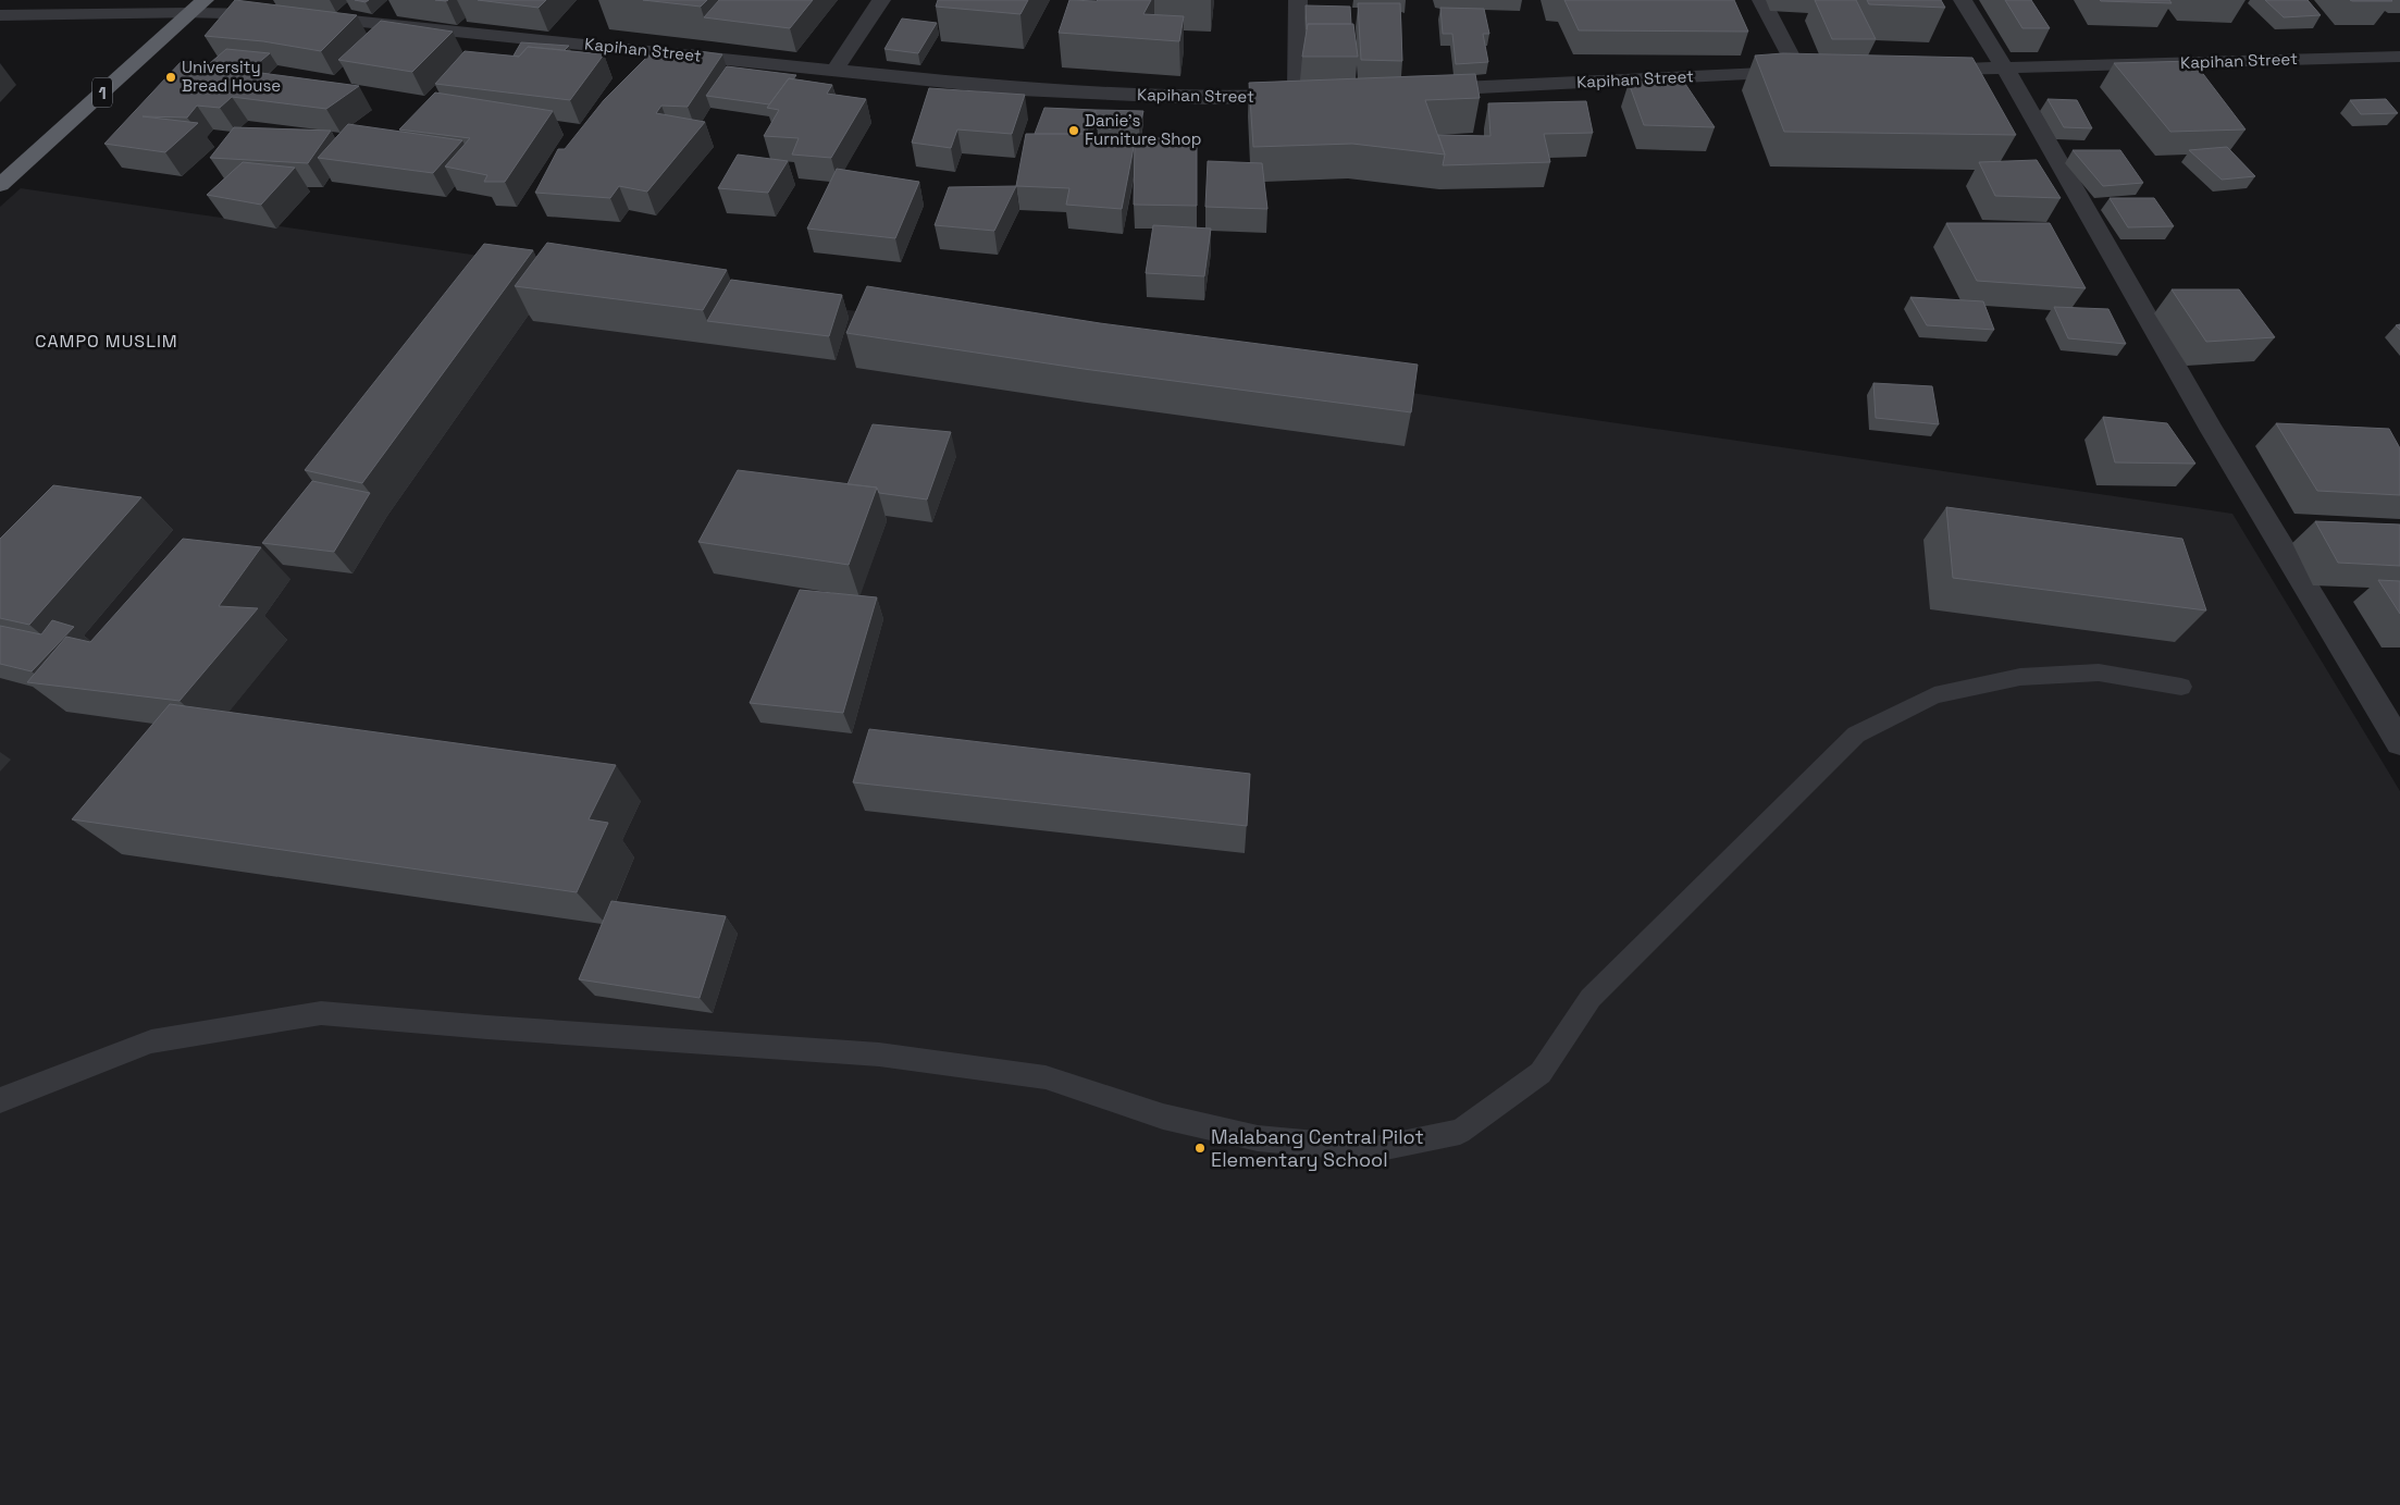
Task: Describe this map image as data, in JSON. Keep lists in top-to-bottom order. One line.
{"streets":{"highway":["1"],"street":["Kapihan Street"]},"crossings":[["Kapihan Street","1"]],"districts":["CAMPO MUSLIM"],"places":["University Bread House","Danie's Furniture Shop","Malabang Central Pilot Elementary School"]}
